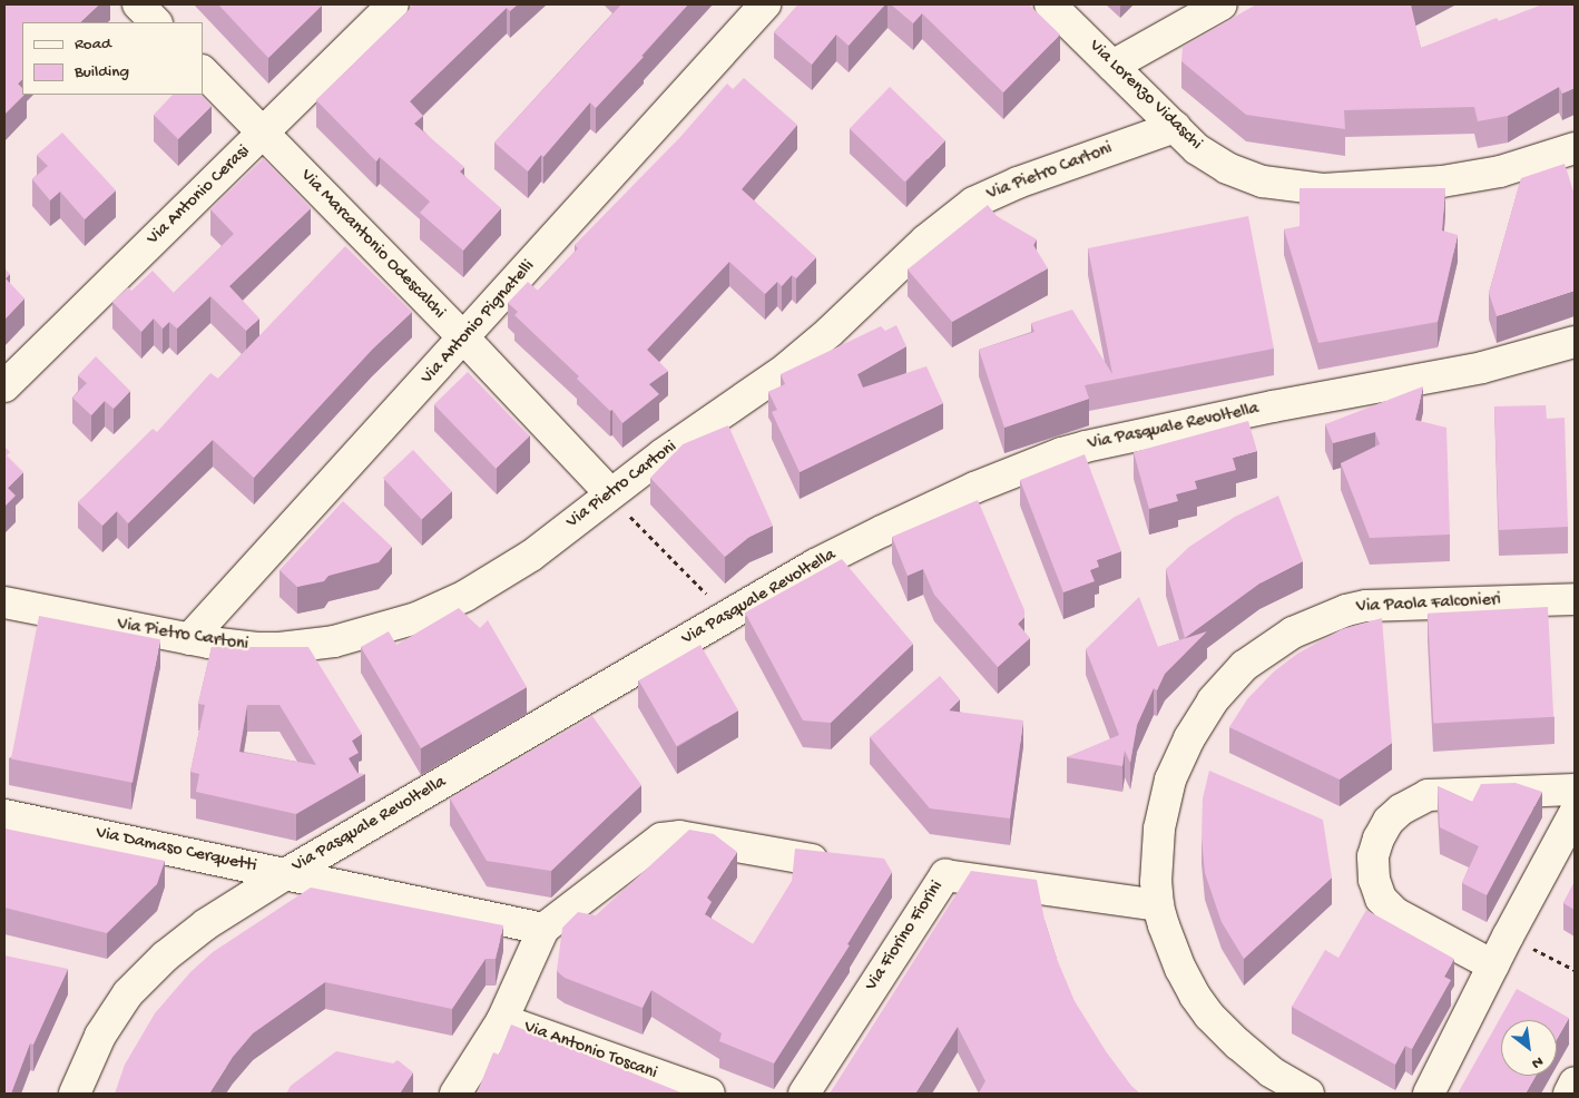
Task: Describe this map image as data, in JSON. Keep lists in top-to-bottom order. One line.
{"streets":{"street":["Via Lorenzo Vidaschi","Via Pietro Cartoni","Via Antonio Cerasi","Via Marcantonio Odescalchi","Via Antonio Pignatelli","Via Pasquale Revoltella","Via Paola Falconieri","Via Damaso Cerquetti","Via Fiorino Fiorini","Via Antonio Toscani"]},"crossings":[["Via Lorenzo Vidaschi","Via Pietro Cartoni"],["Via Pietro Cartoni","Via Marcantonio Odescalchi"],["Via Pietro Cartoni","Via Antonio Pignatelli"],["Via Antonio Cerasi","Via Marcantonio Odescalchi"],["Via Marcantonio Odescalchi","Via Antonio Pignatelli"],["Via Pasquale Revoltella","Via Damaso Cerquetti"],["Via Paola Falconieri","Via Fiorino Fiorini"]],"legend":["Road","Building"],"north":"bottom right"}
